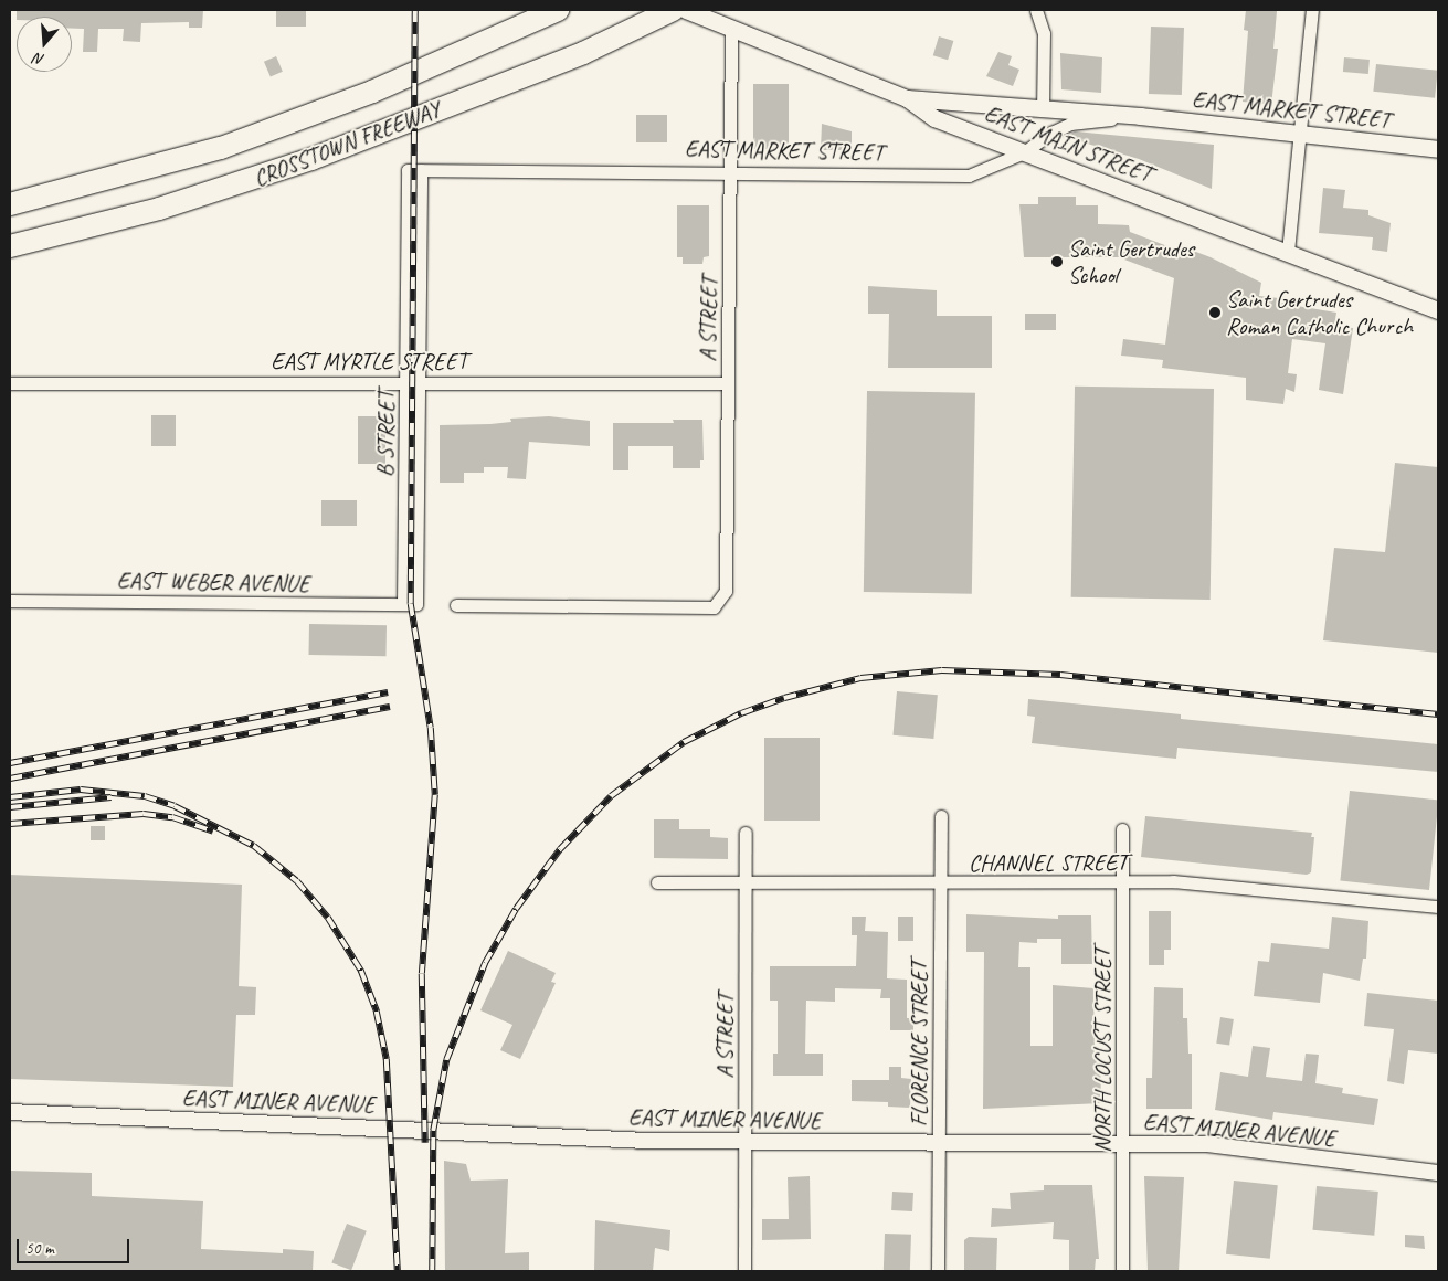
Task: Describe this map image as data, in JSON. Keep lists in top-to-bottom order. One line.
{"streets":{"highway":["CROSSTOWN FREEWAY"],"main road":["EAST MARKET STREET","EAST MAIN STREET"],"street":["A STREET","EAST MYRTLE STREET","B STREET","EAST WEBER AVENUE","CHANNEL STREET","FLORENCE STREET","NORTH LOCUST STREET","EAST MINER AVENUE"]},"crossings":[["EAST MARKET STREET","EAST MAIN STREET"],["EAST MARKET STREET","A STREET"],["EAST MARKET STREET","B STREET"],["EAST MAIN STREET","A STREET"],["A STREET","EAST MYRTLE STREET"],["A STREET","CHANNEL STREET"],["A STREET","EAST MINER AVENUE"],["EAST MYRTLE STREET","B STREET"],["EAST MYRTLE STREET","EAST WEBER AVENUE"],["B STREET","EAST WEBER AVENUE"],["CHANNEL STREET","FLORENCE STREET"],["CHANNEL STREET","NORTH LOCUST STREET"],["FLORENCE STREET","EAST MINER AVENUE"],["NORTH LOCUST STREET","EAST MINER AVENUE"]],"places":["Saint Gertrudes School","Saint Gertrudes Roman Catholic Church"],"scale_bar":"50 m","north":"bottom"}
